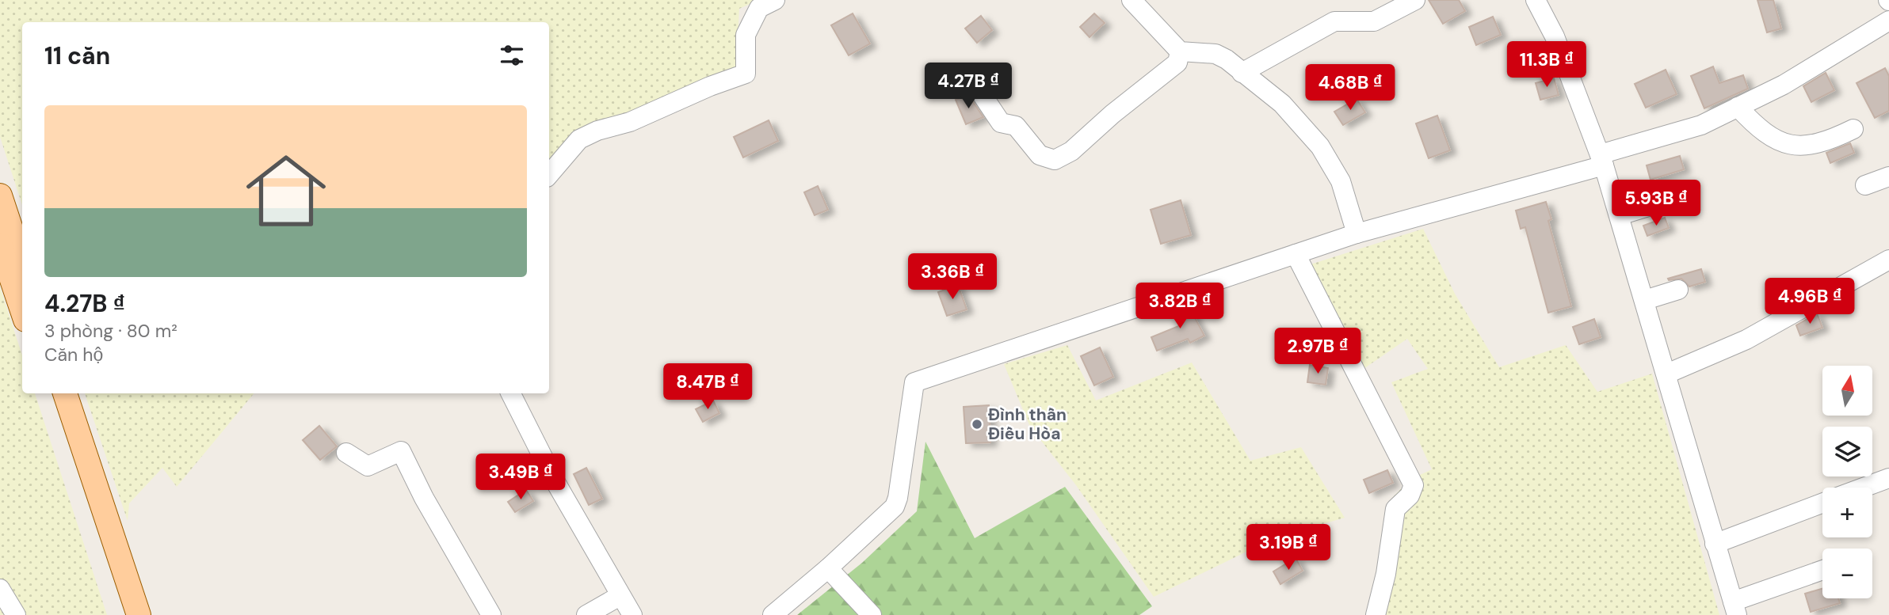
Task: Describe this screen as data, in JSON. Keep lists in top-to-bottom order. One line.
{"places":["Đình thần Điều Hòa"],"north":"top","page":{"heading":"11 căn","price":["11.3B ₫","4.27B ₫","4.68B ₫","5.93B ₫","3.36B ₫","4.96B ₫","3.82B ₫","2.97B ₫","8.47B ₫","3.49B ₫","3.19B ₫"],"list":[{"name":"4.27B ₫","note":"3 phòng · 80 m² · Căn hộ"}],"map_buttons":["+","−"]}}
